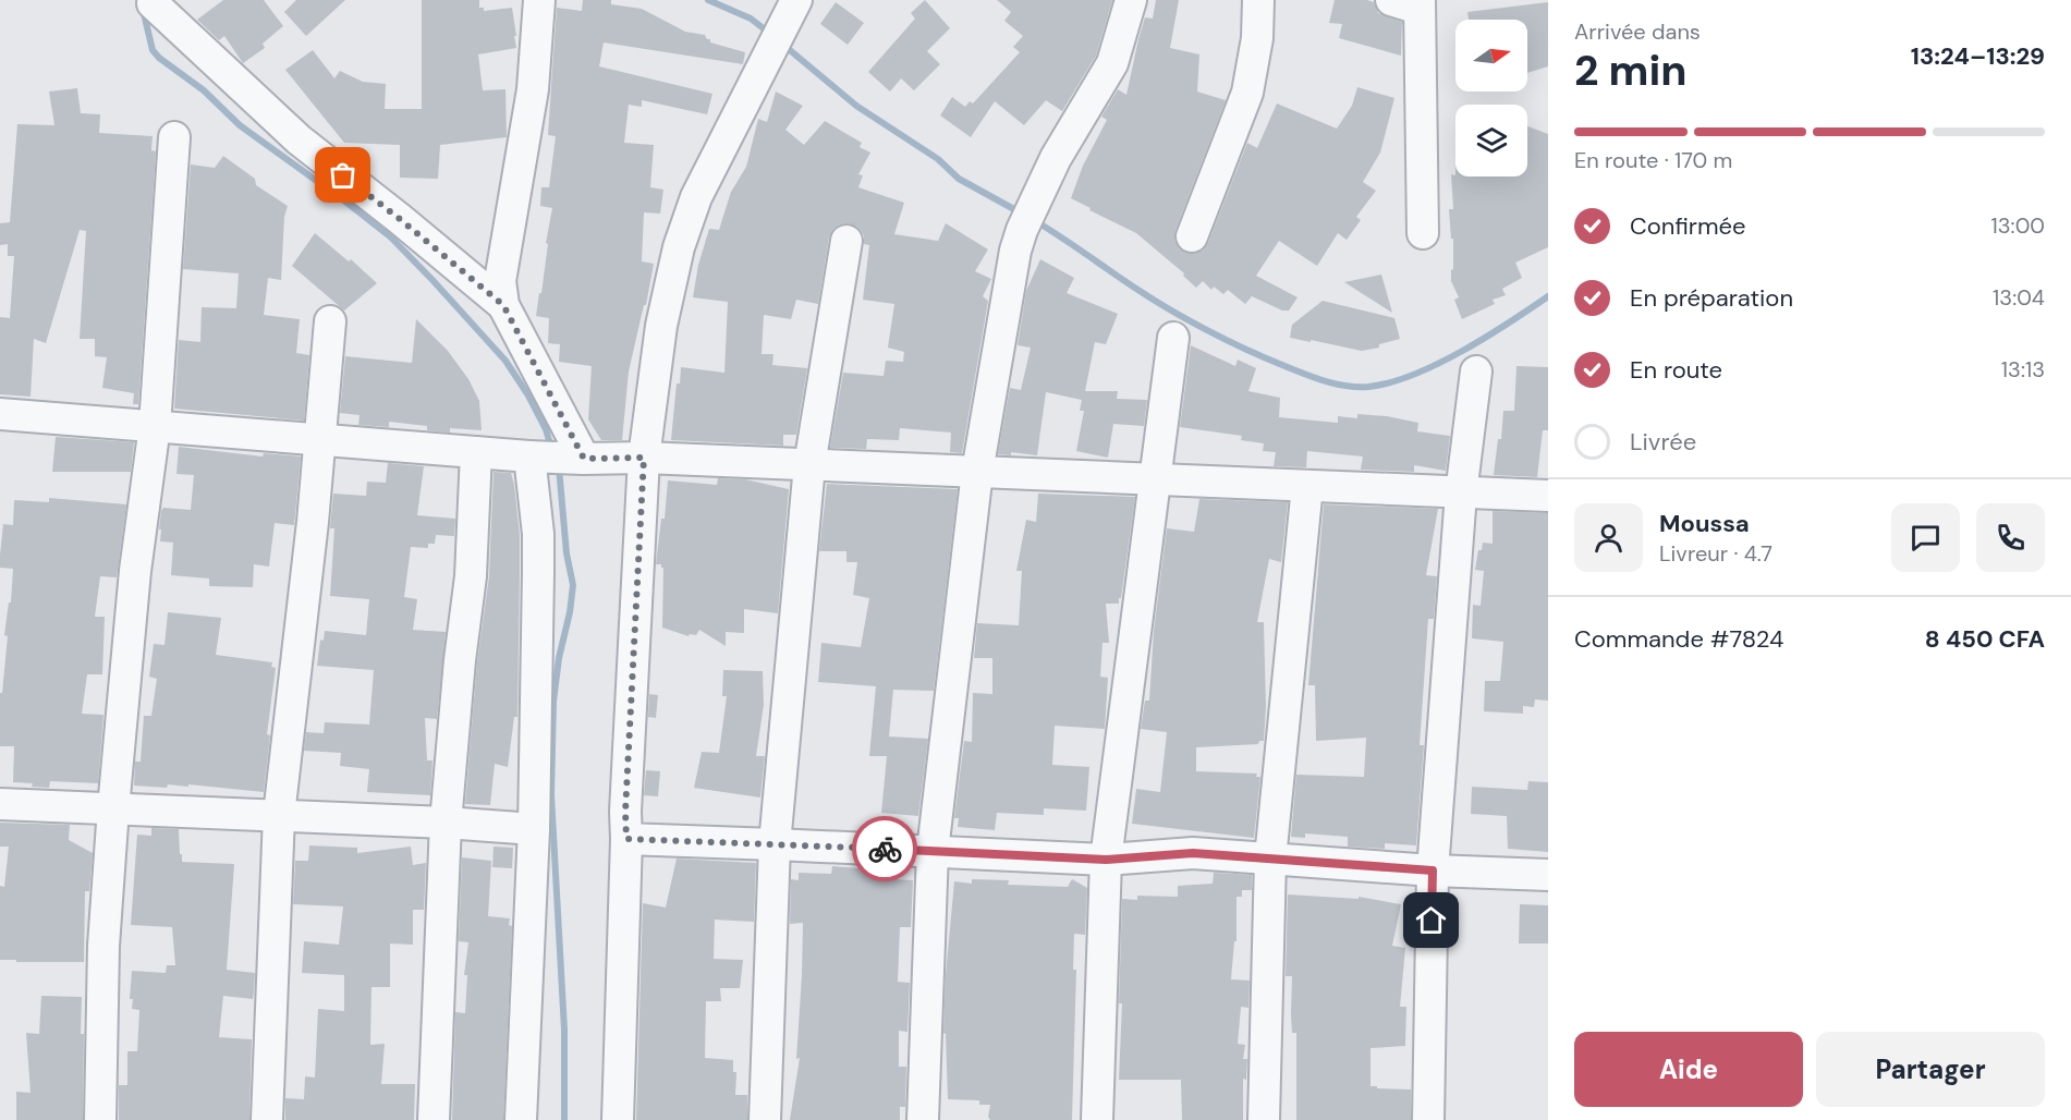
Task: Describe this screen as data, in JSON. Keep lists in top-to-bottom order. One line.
{"north":"right","page":{"heading":["2 min","Arrivée dans","13:24–13:29"],"panel":["Moussa","Livreur · 4.7","Commande #7824","8 450 CFA"],"bar":"En route · 170 m","list":[["Confirmée","13:00"],["En préparation","13:04"],["En route","13:13"],"Livrée"],"buttons":["Aide","Partager"]}}
